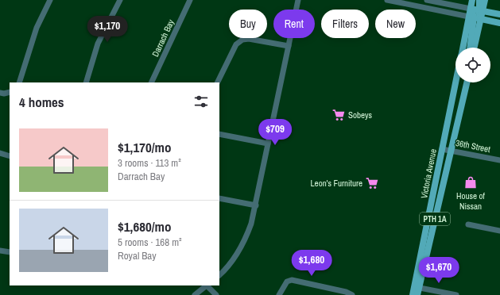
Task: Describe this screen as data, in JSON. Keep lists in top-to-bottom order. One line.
{"streets":{"main road":["Victoria Avenue","PTH 1A"],"street":["Darrach Bay","36th Street"]},"crossings":[["36th Street","Victoria Avenue"]],"places":{"supermarket":["Sobeys","Leon's Furniture"],"shop":["House of Nissan"]},"page":{"chip":["Buy","Rent","Filters","New"],"price":["$1,170","$709","$1,680","$1,670"],"heading":"4 homes","list":[{"name":"$1,170/mo","note":"3 rooms · 113 m² · Darrach Bay"},{"name":"$1,680/mo","note":"5 rooms · 168 m² · Royal Bay"}]}}
